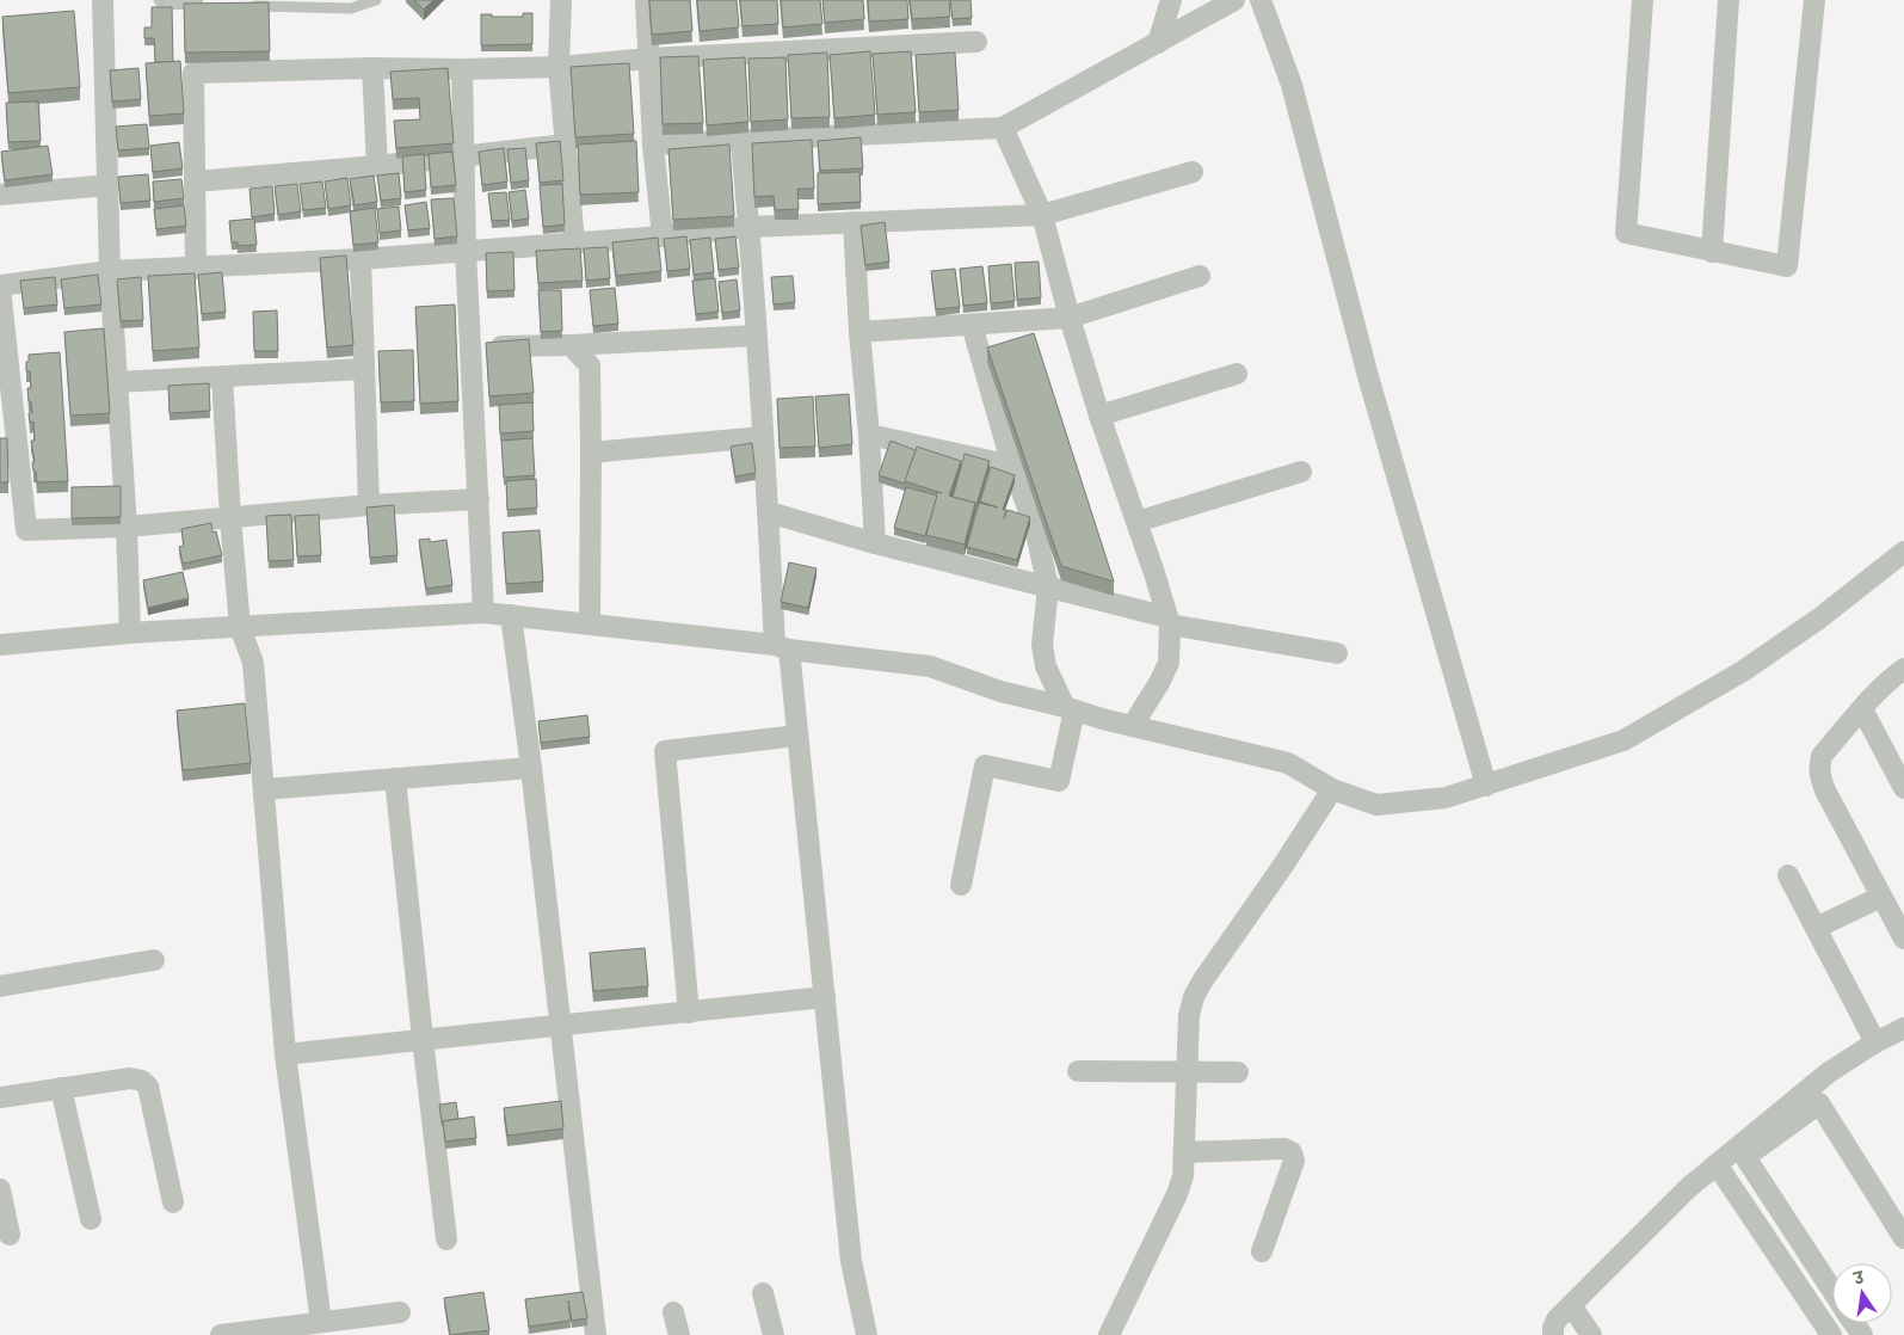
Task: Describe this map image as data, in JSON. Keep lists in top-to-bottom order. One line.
{"north":"top"}
